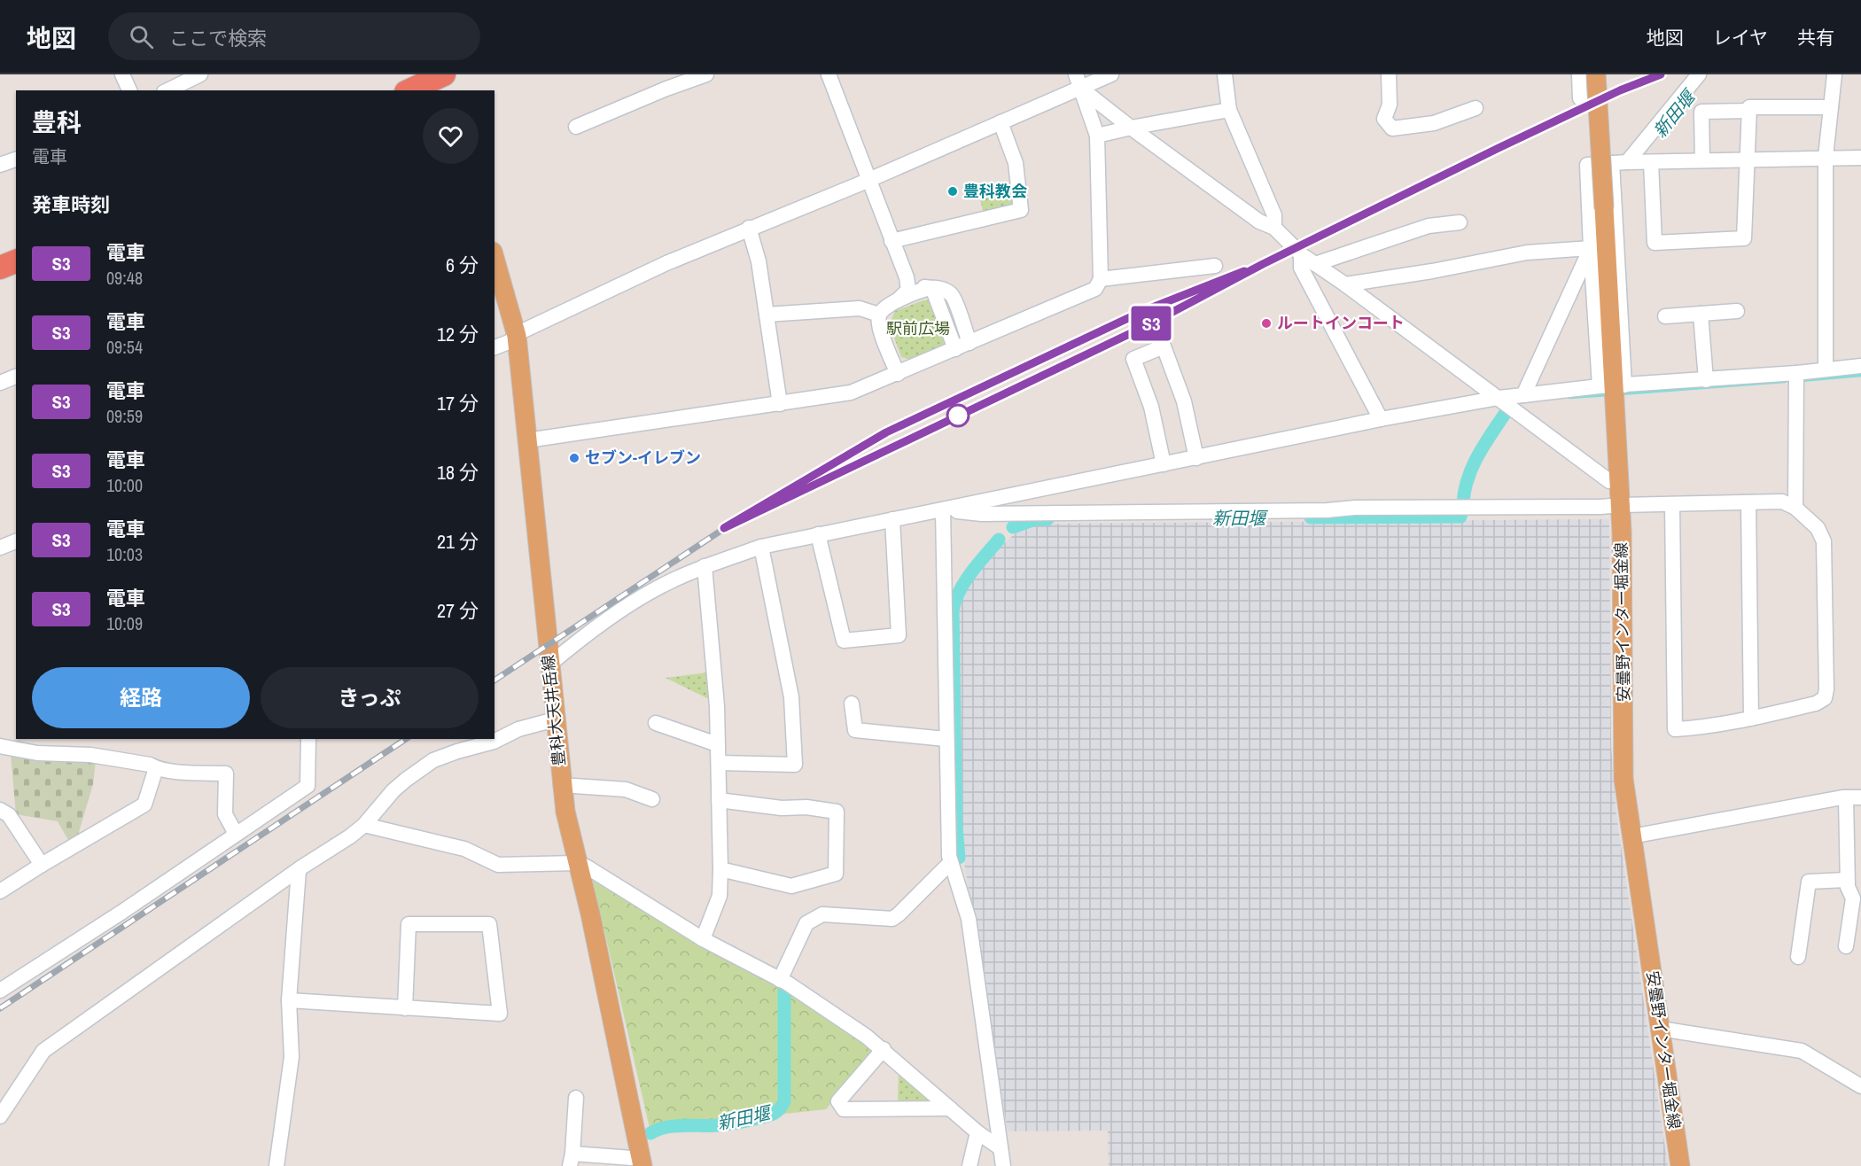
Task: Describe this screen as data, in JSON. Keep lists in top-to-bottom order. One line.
{"streets":{"main road":["安曇野インター堀金線","豊科大天井岳線"]},"water":["新田堰"],"parks":["駅前広場"],"places":["豊科教会","ルートインコート","セブン-イレブン"],"page":{"header":"地図","search":"ここで検索","nav":["地図","レイヤ","共有"],"on_map":"S3","heading":[["豊科","電車"],"発車時刻"],"list":[{"mark":"S3","name":"電車","note":"09:48","value":"6 分"},{"mark":"S3","name":"電車","note":"09:54","value":"12 分"},{"mark":"S3","name":"電車","note":"09:59","value":"17 分"},{"mark":"S3","name":"電車","note":"10:00","value":"18 分"},{"mark":"S3","name":"電車","note":"10:03","value":"21 分"},{"mark":"S3","name":"電車","note":"10:09","value":"27 分"}],"buttons":["経路","きっぷ"]}}
